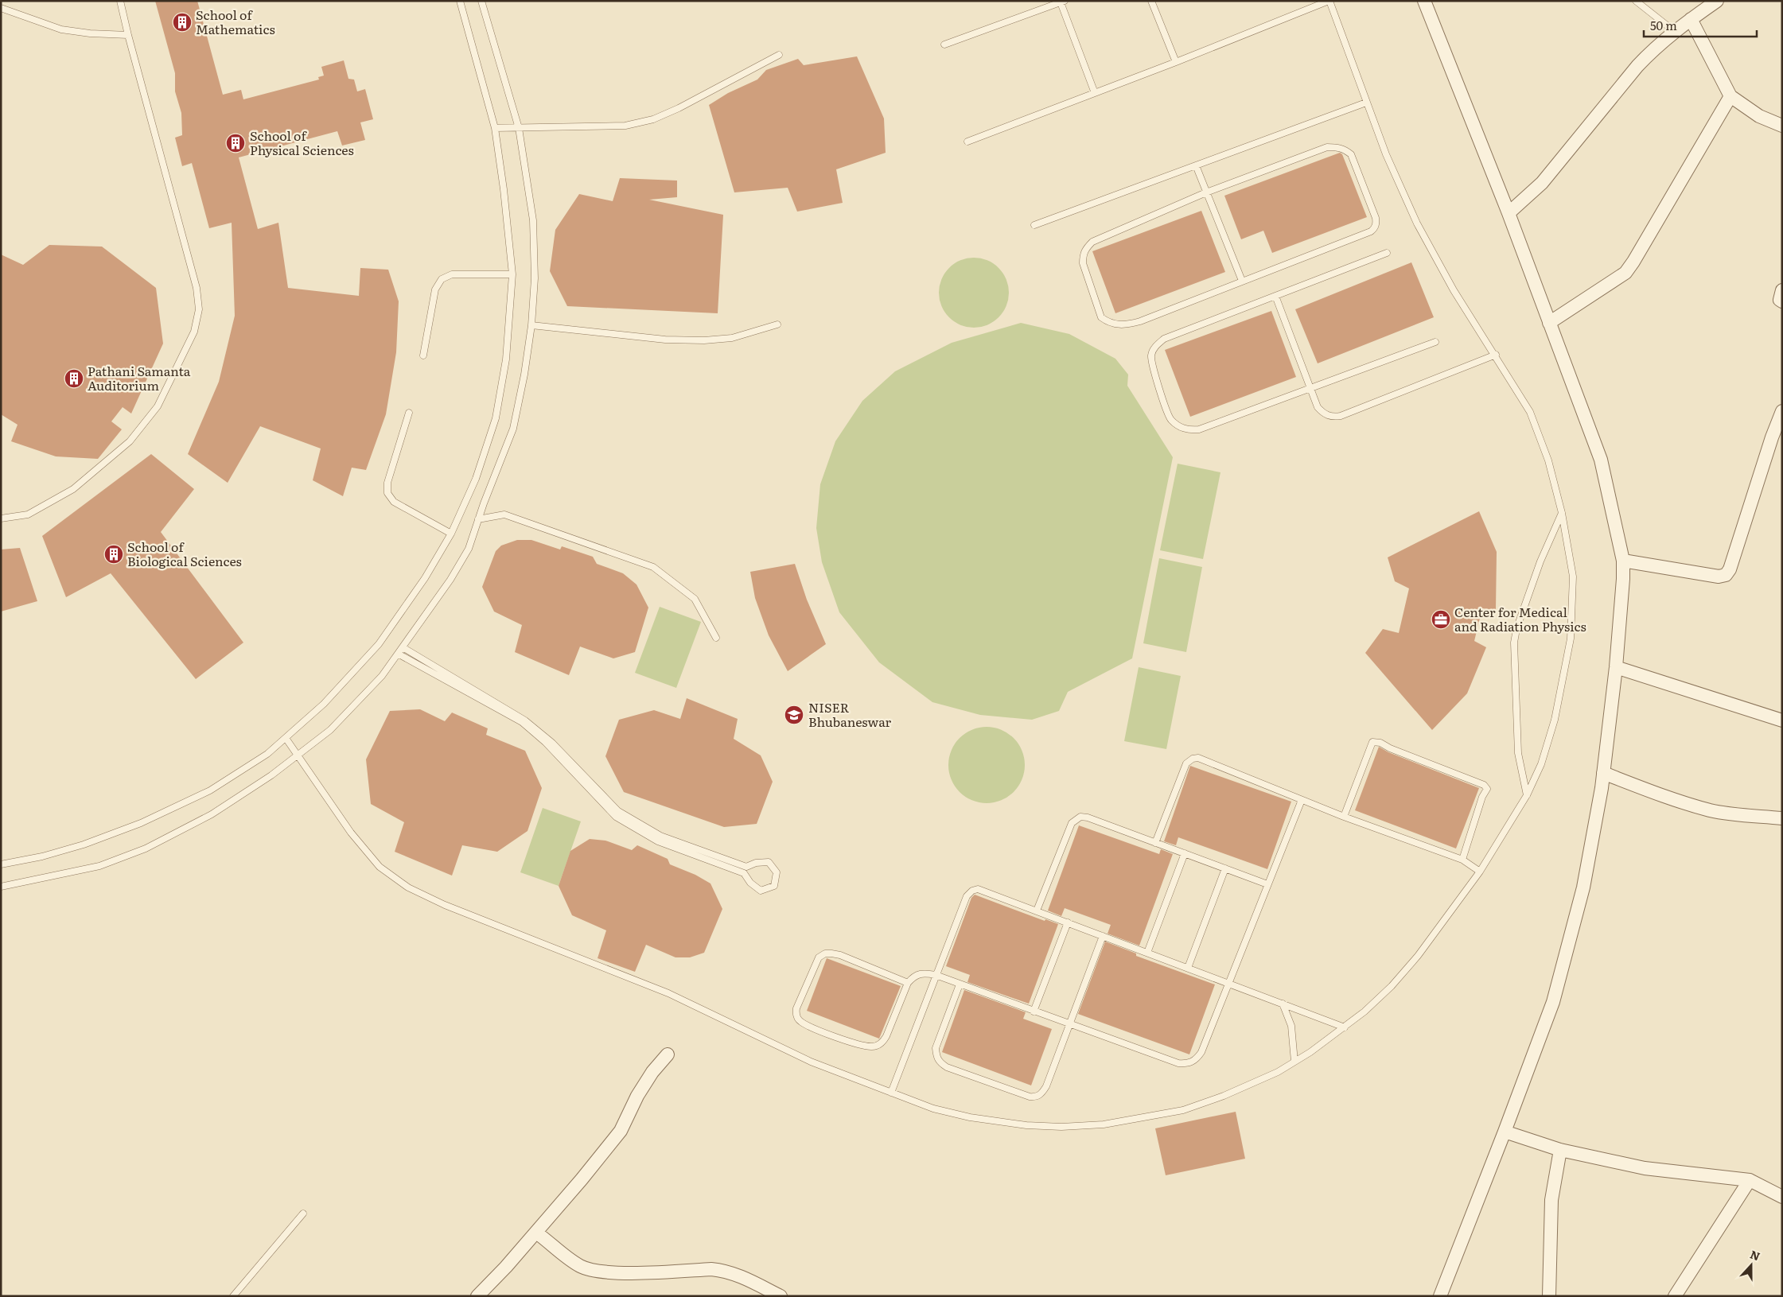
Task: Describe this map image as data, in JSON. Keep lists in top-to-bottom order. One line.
{"places":{"building":["School of Mathematics","School of Physical Sciences","Pathani Samanta Auditorium","School of Biological Sciences"],"office":["Center for Medical and Radiation Physics"],"school or university":["NISER Bhubaneswar"]},"scale_bar":"50 m","north":"top"}
